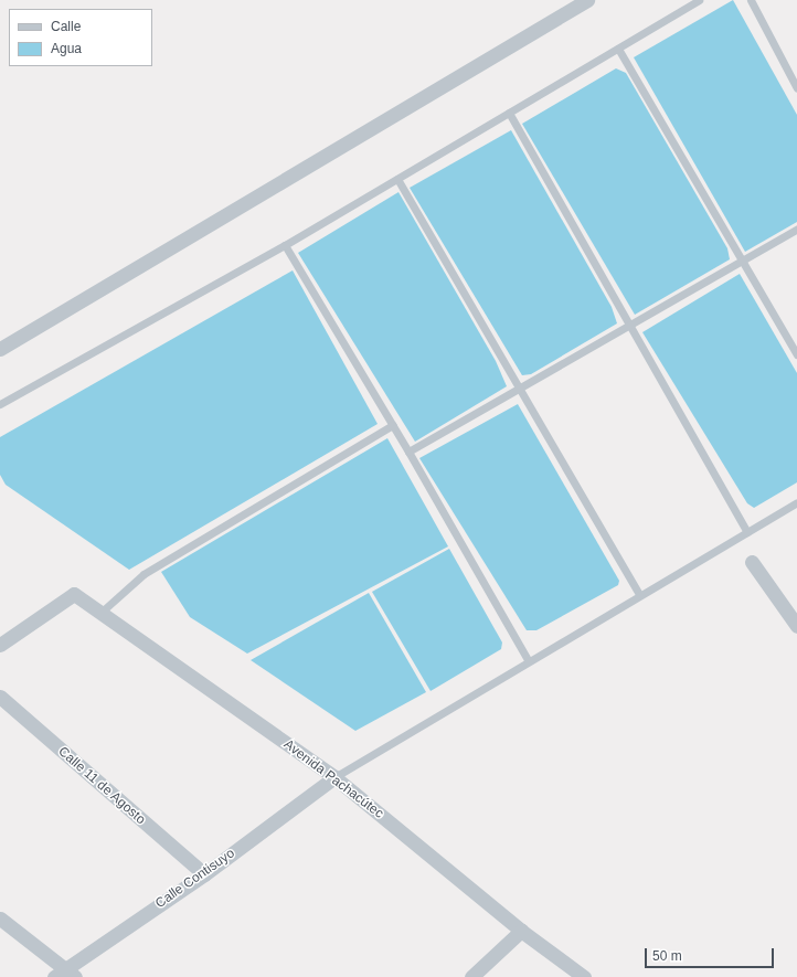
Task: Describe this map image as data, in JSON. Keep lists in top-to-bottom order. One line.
{"streets":{"street":["Avenida Pachacútec","Calle 11 de Agosto","Calle Contisuyo"]},"crossings":[["Avenida Pachacútec","Calle Contisuyo"],["Calle 11 de Agosto","Calle Contisuyo"]],"legend":["Calle","Agua"],"scale_bar":"50 m"}
